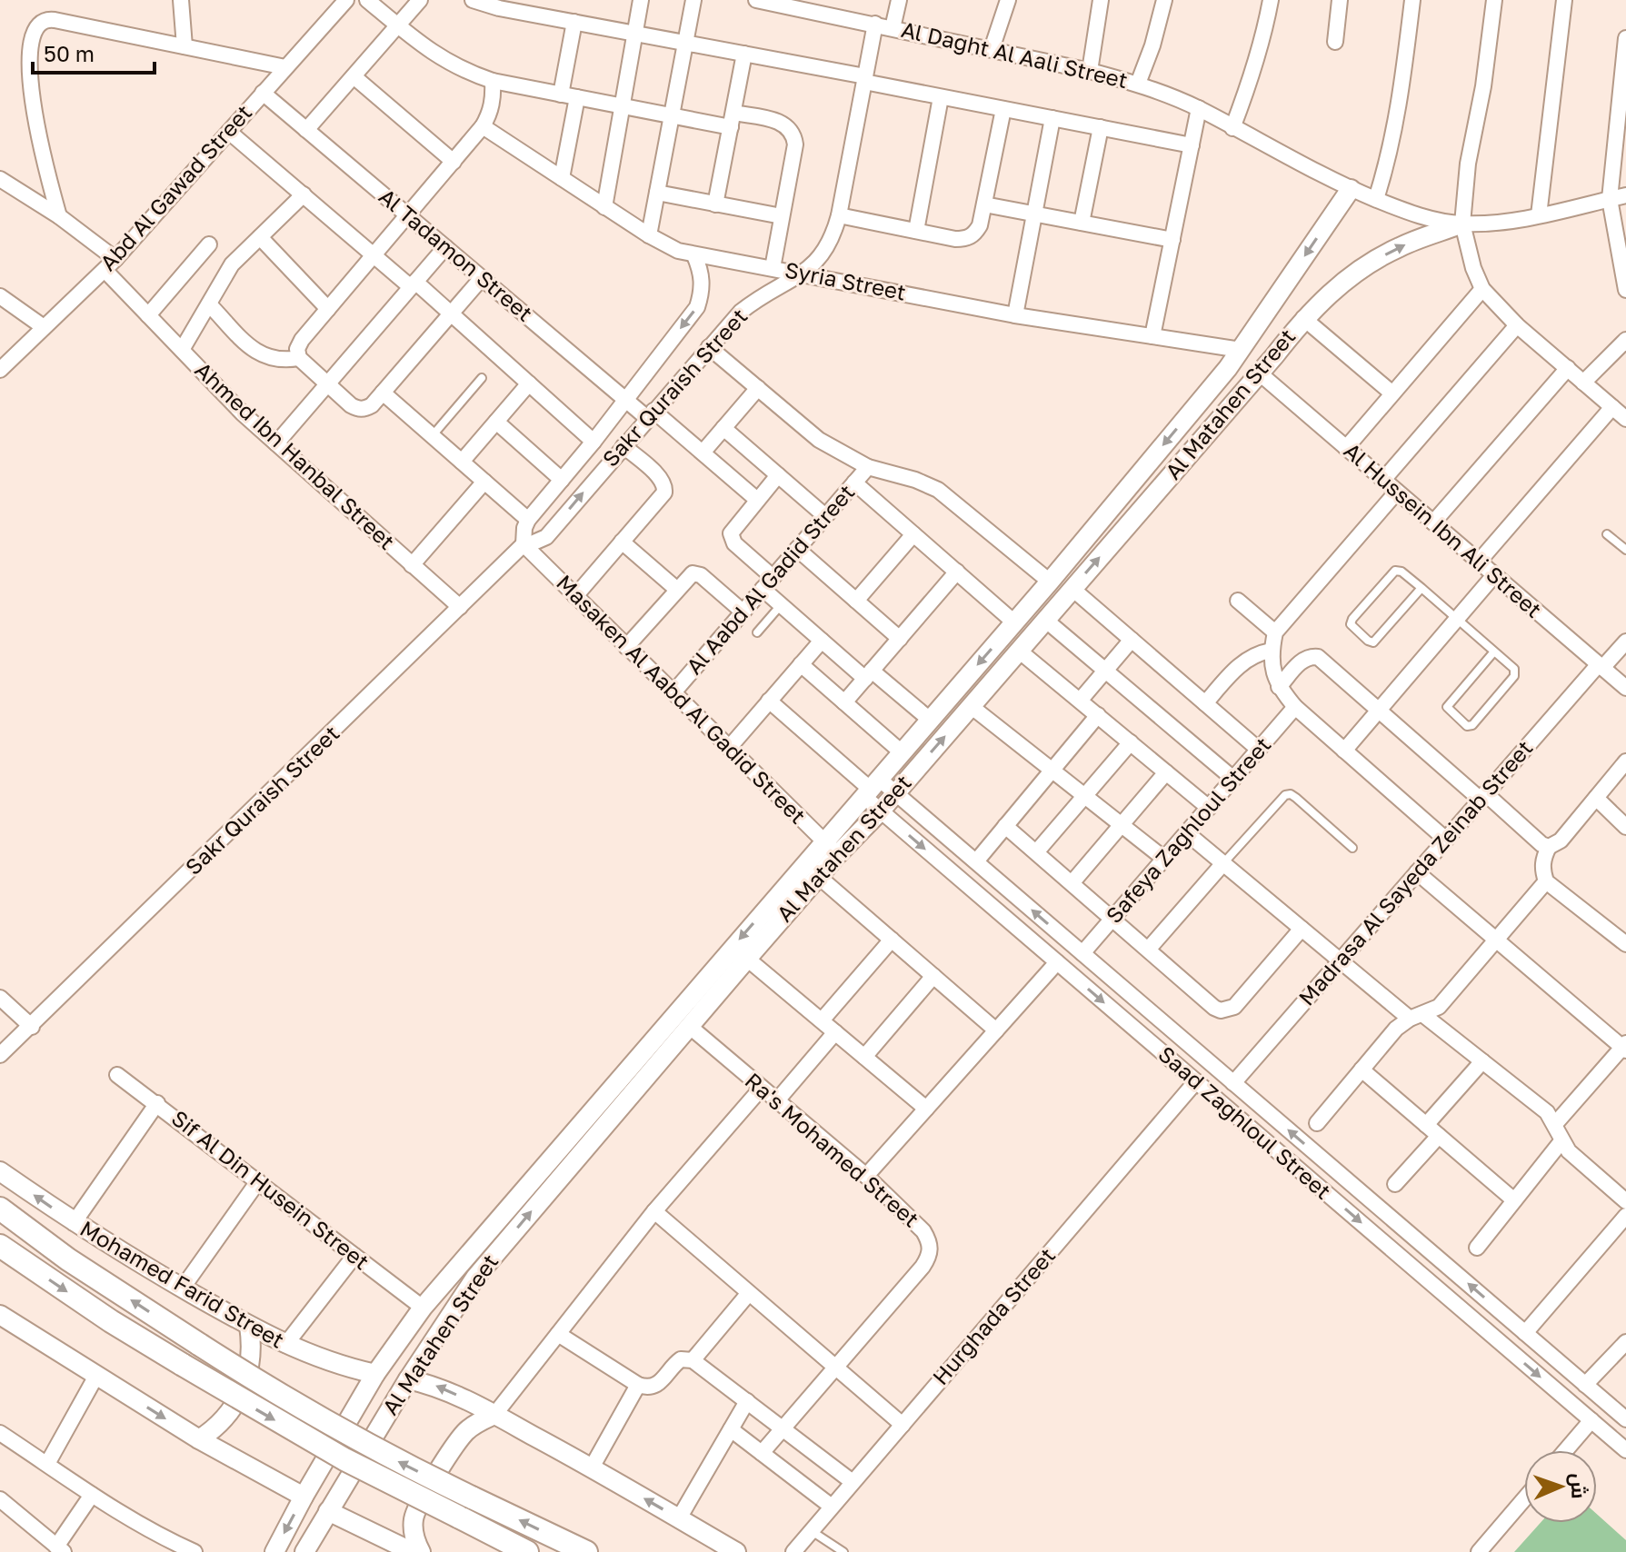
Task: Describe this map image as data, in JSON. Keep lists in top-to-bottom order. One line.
{"streets":{"street":["Al Daght Al Aali Street","Abd Al Gawad Street","Al Tadamon Street","Syria Street","Sakr Quraish Street","Al Matahen Street","Ahmed Ibn Hanbal Street","Al Hussein Ibn Ali Street","Al Aabd Al Gadid Street","Masaken Al Aabd Al Gadid Street","Safeya Zaghloul Street","Madrasa Al Sayeda Zeinab Street","Saad Zaghloul Street","Ra's Mohamed Street","Sif Al Din Husein Street","Mohamed Farid Street","Hurghada Street"]},"crossings":[["Al Daght Al Aali Street","Sakr Quraish Street"],["Al Daght Al Aali Street","Al Matahen Street"],["Abd Al Gawad Street","Al Tadamon Street"],["Abd Al Gawad Street","Ahmed Ibn Hanbal Street"],["Al Tadamon Street","Sakr Quraish Street"],["Syria Street","Sakr Quraish Street"],["Syria Street","Al Matahen Street"],["Sakr Quraish Street","Ahmed Ibn Hanbal Street"],["Sakr Quraish Street","Masaken Al Aabd Al Gadid Street"],["Al Matahen Street","Al Hussein Ibn Ali Street"],["Al Matahen Street","Masaken Al Aabd Al Gadid Street"],["Al Matahen Street","Saad Zaghloul Street"],["Al Matahen Street","Ra's Mohamed Street"],["Al Matahen Street","Sif Al Din Husein Street"],["Al Matahen Street","Mohamed Farid Street"],["Al Hussein Ibn Ali Street","Madrasa Al Sayeda Zeinab Street"],["Al Aabd Al Gadid Street","Masaken Al Aabd Al Gadid Street"],["Safeya Zaghloul Street","Saad Zaghloul Street"],["Madrasa Al Sayeda Zeinab Street","Saad Zaghloul Street"],["Saad Zaghloul Street","Hurghada Street"]],"scale_bar":"50 m","north":"right"}
